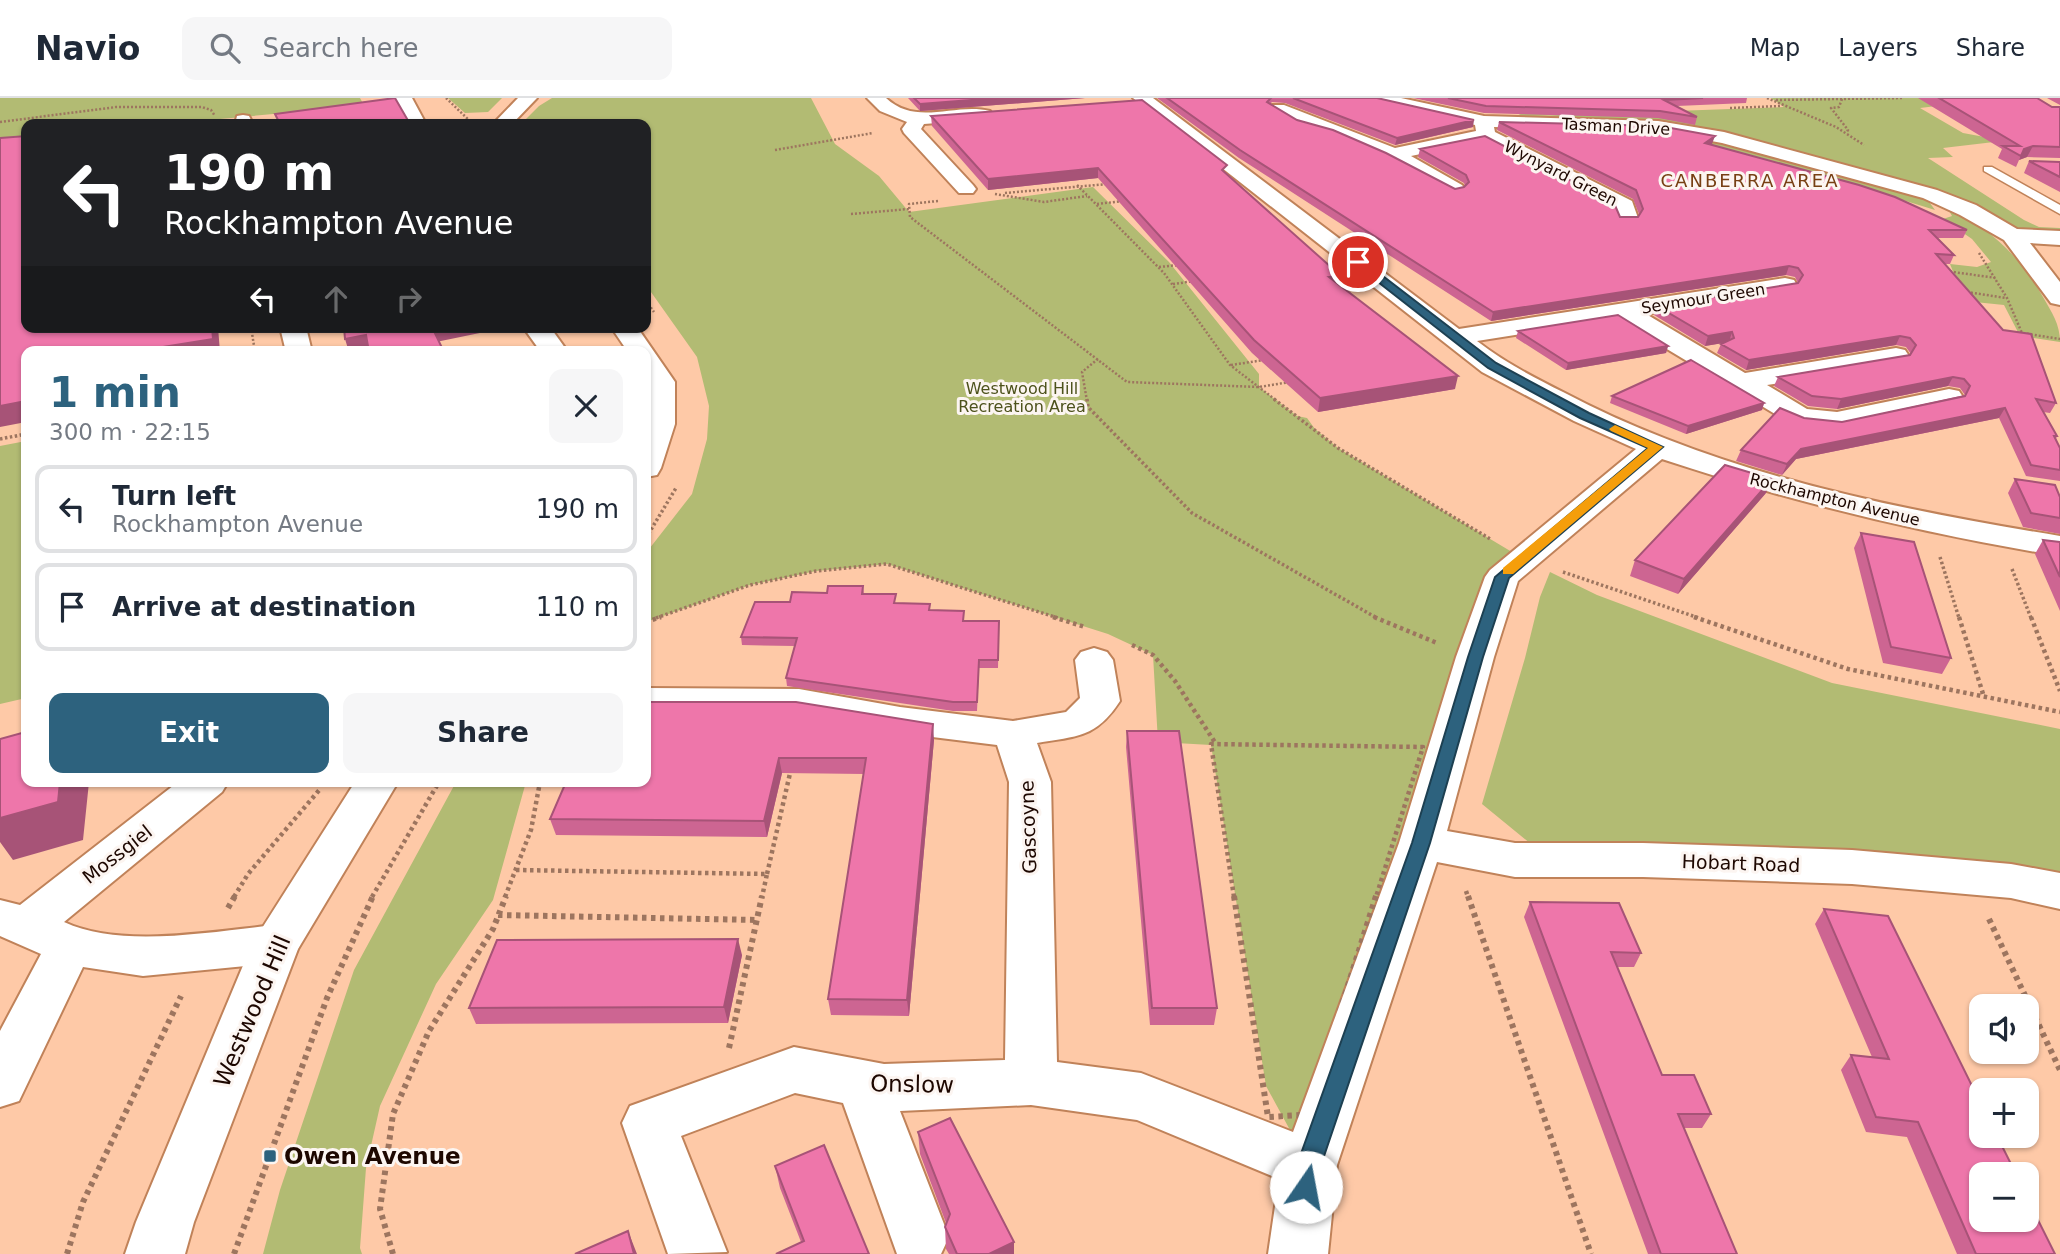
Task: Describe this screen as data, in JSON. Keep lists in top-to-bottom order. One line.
{"streets":{"street":["Tasman Drive","Wynyard Green","Seymour Green","Rockhampton Avenue","Gascoyne","Mossgiel","Hobart Road","Westwood Hill","Onslow"]},"crossings":[["Tasman Drive","Wynyard Green"],["Seymour Green","Rockhampton Avenue"],["Gascoyne","Onslow"]],"districts":["CANBERRA AREA"],"parks":["Westwood Hill Recreation Area"],"places":{"transit":["Owen Avenue"]},"page":{"header":"Navio","search":"Search here","nav":["Map","Layers","Share"],"turn":["190 m","Rockhampton Avenue"],"heading":["1 min","300 m · 22:15"],"list":[{"name":"Turn left","note":"Rockhampton Avenue","value":"190 m"},{"name":"Arrive at destination","value":"110 m"}],"buttons":["Exit","Share"],"map_buttons":["+","−"]}}
